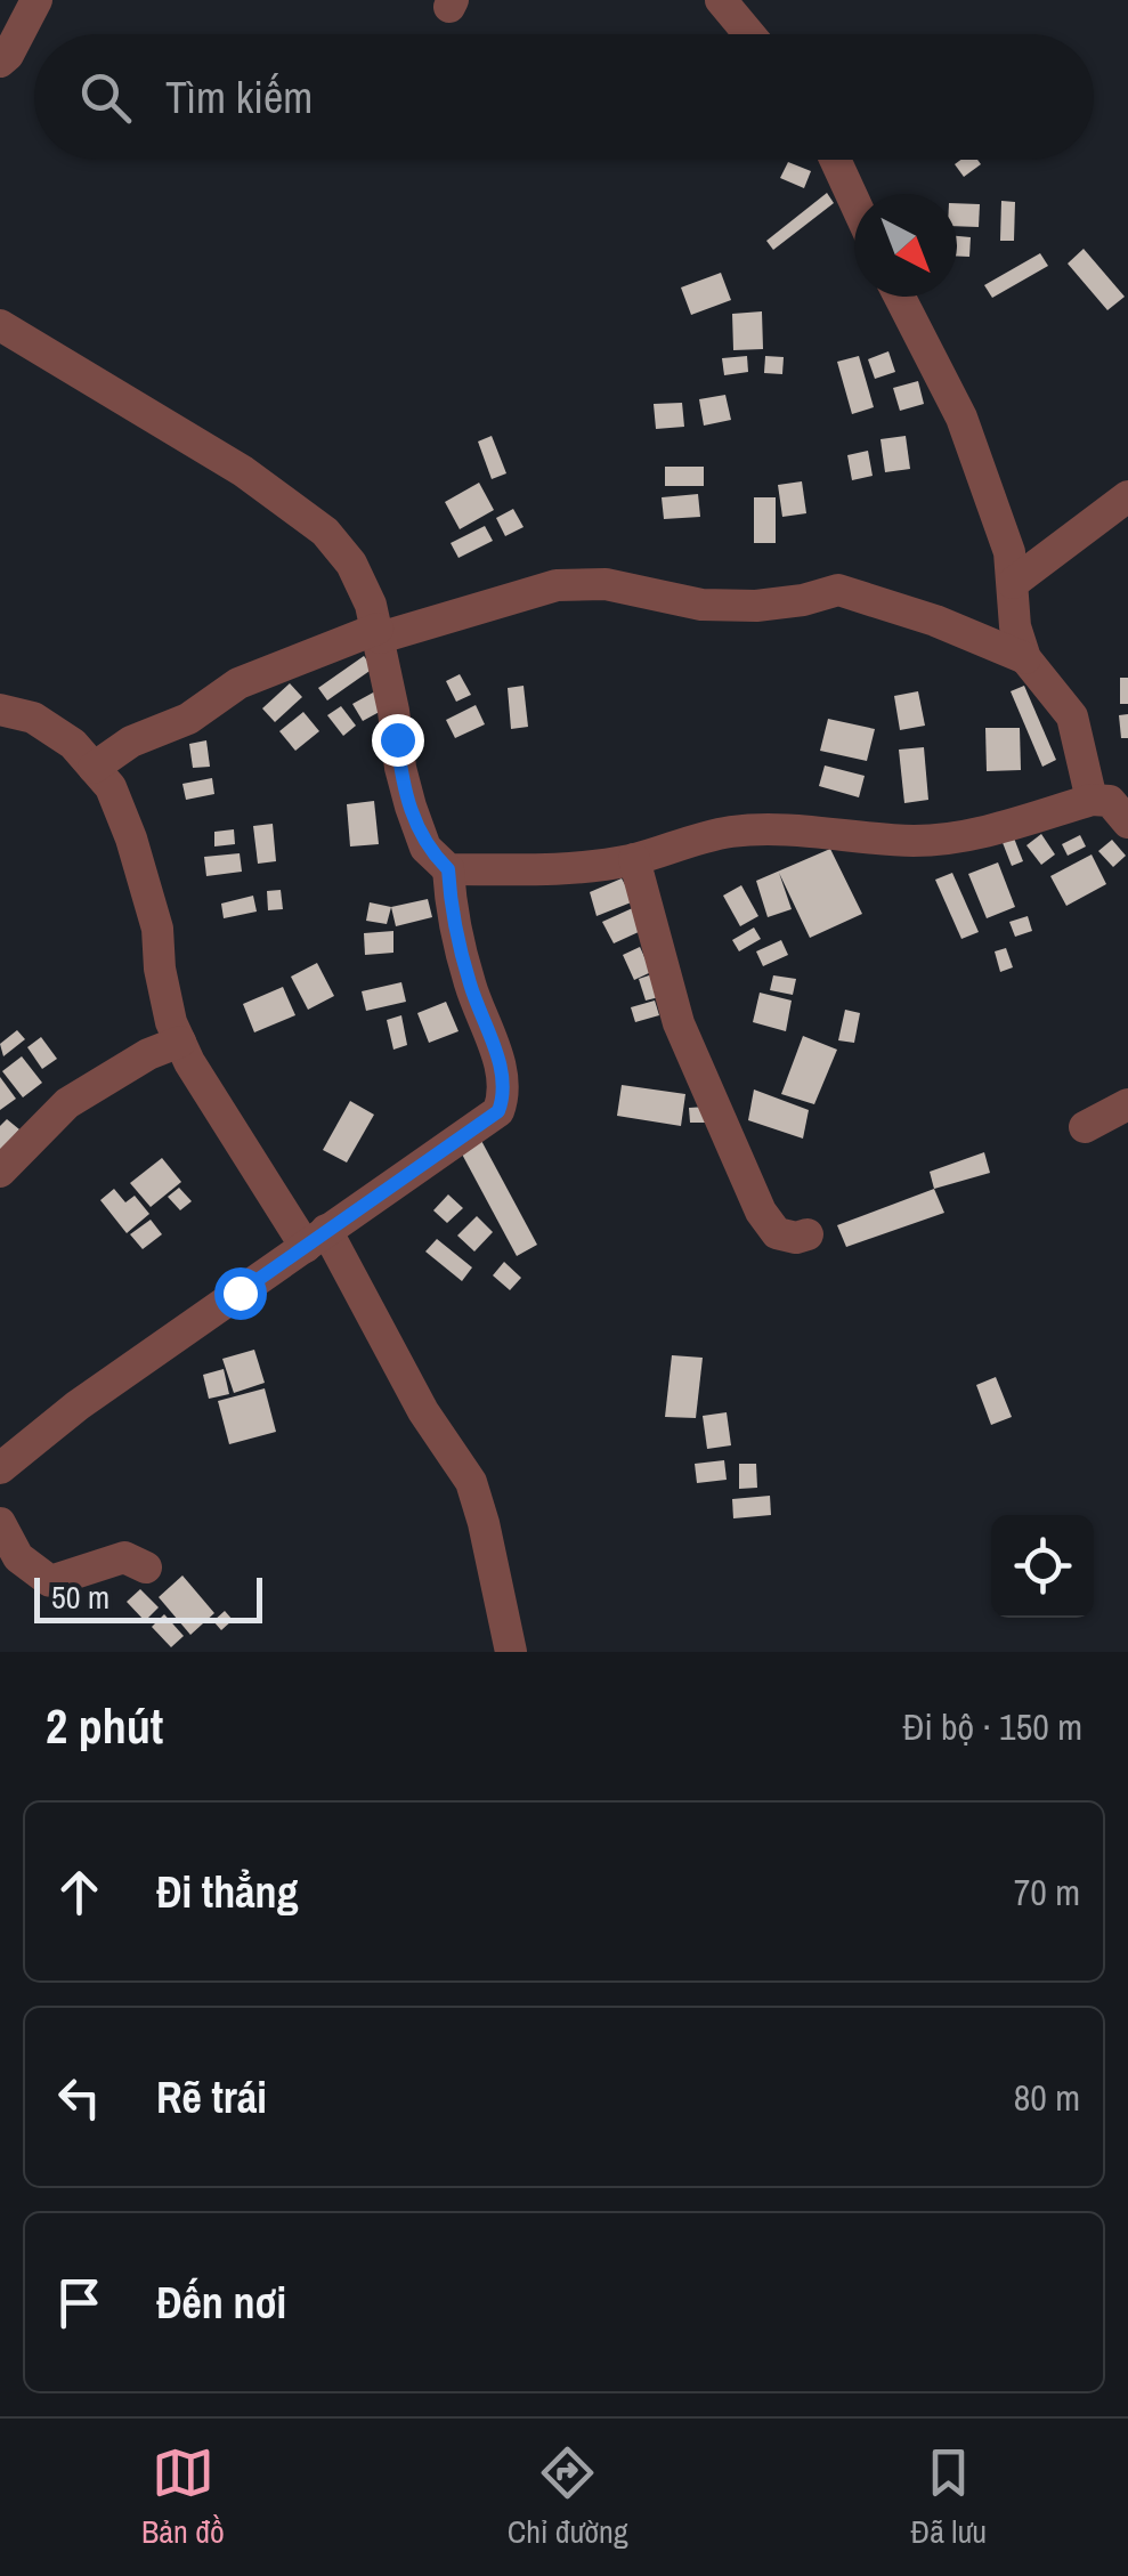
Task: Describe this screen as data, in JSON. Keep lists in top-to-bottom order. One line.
{"scale_bar":"50 m","north":"bottom right","page":{"search":"Tìm kiếm","scale":"50 m","heading":["2 phút","Đi bộ · 150 m"],"list":[["Đi thẳng","70 m"],["Rẽ trái","80 m"],"Đến nơi"],"nav":["Bản đồ","Chỉ đường","Đã lưu"]}}
